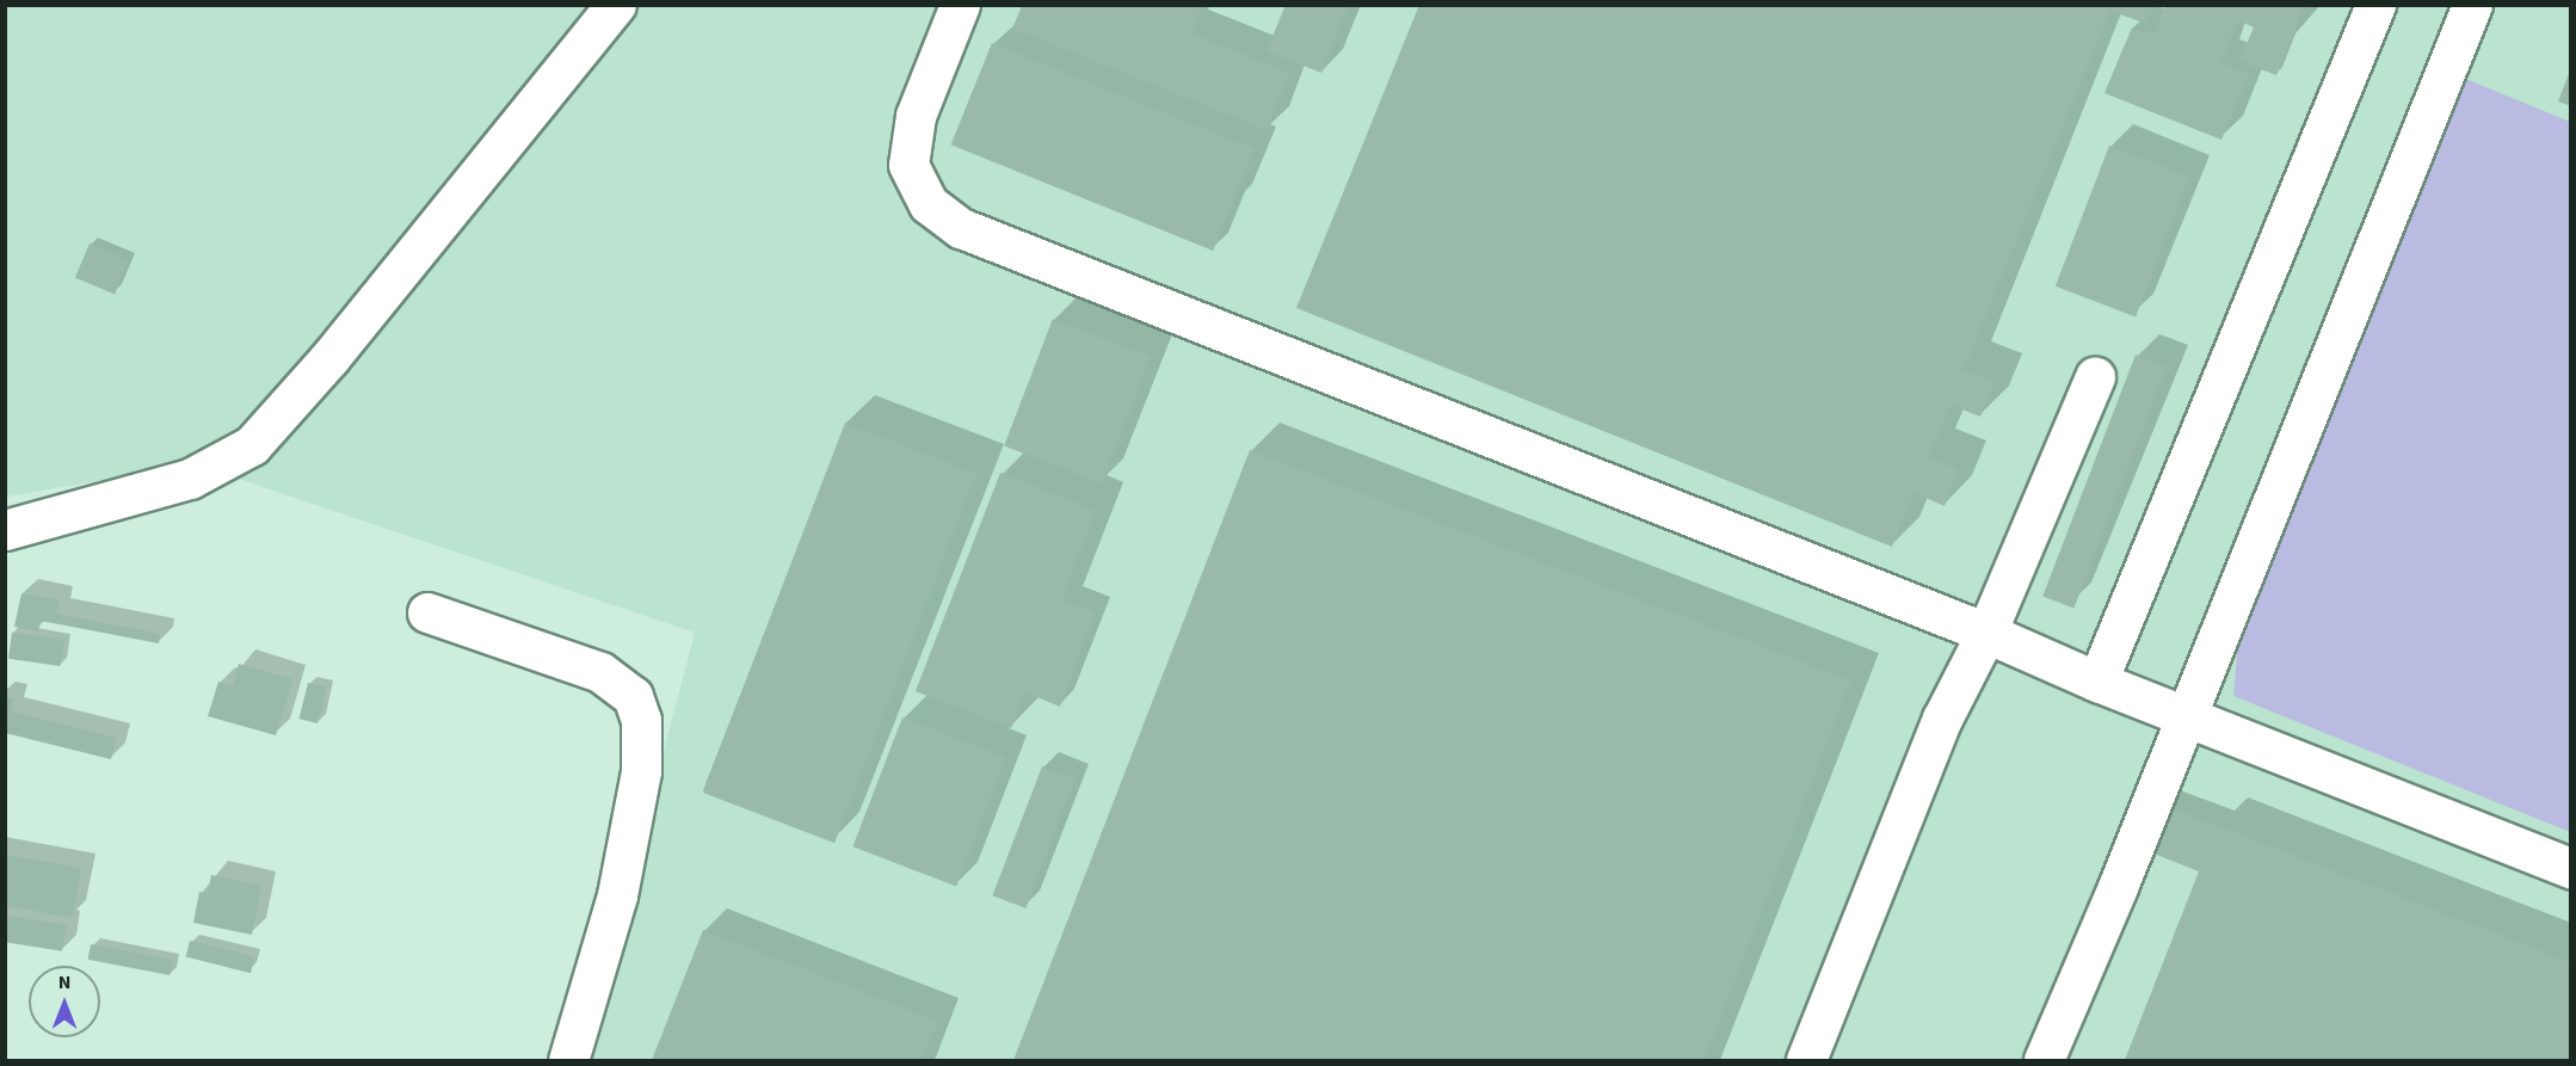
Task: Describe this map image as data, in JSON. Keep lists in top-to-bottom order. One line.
{"north":"top"}
